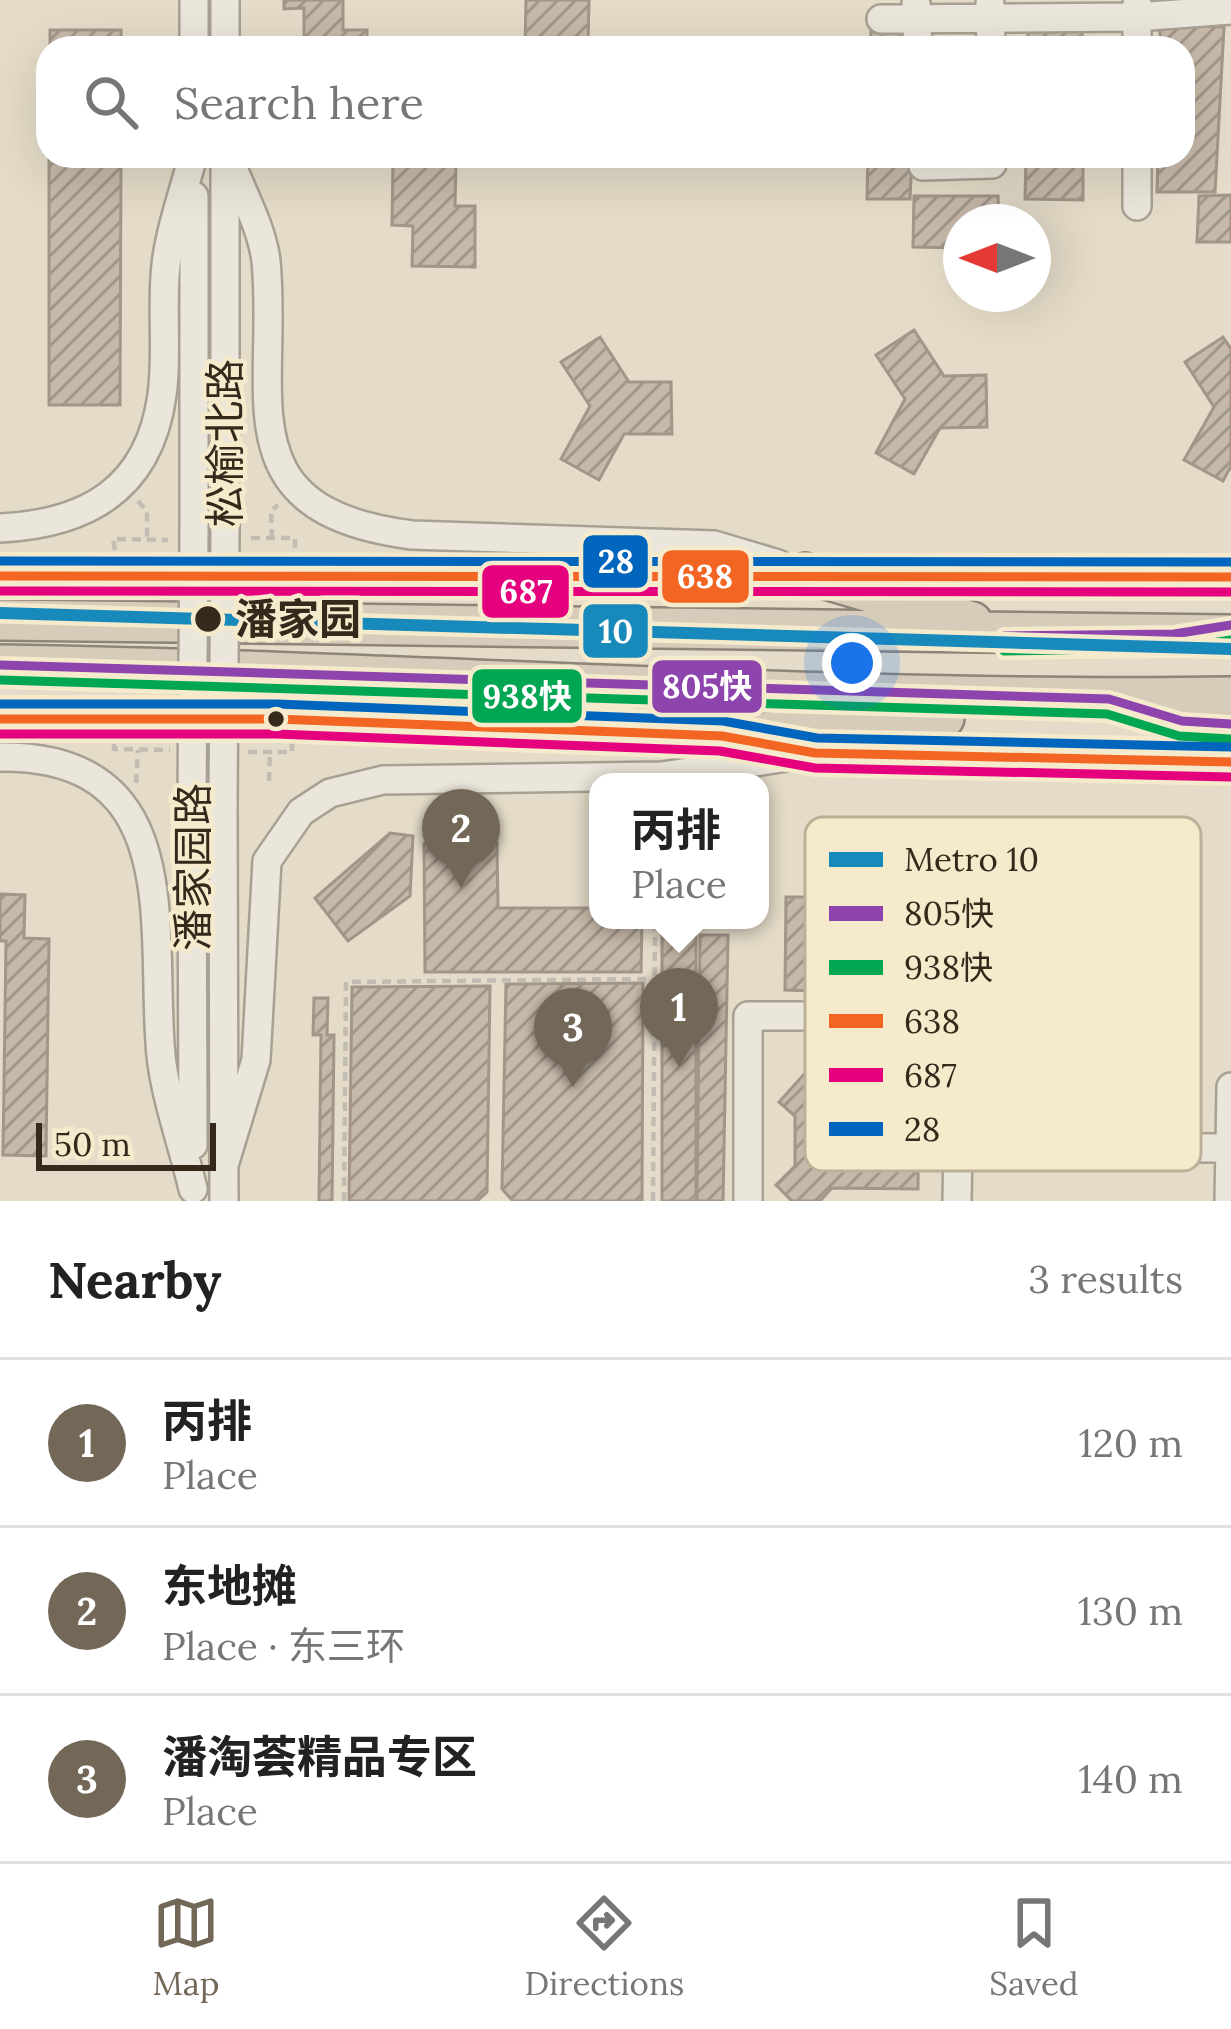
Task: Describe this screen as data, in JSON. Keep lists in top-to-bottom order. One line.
{"streets":{"street":["松榆北路","潘家园路"]},"crossings":[["松榆北路","潘家园路"]],"places":["潘家园"],"lines":["transit line 28","transit line 638","transit line 687","metro line 10","transit line 805快","transit line 938快"],"legend":["Metro 10","805快","938快","638","687","28"],"scale_bar":"50 m","north":"left","page":{"search":"Search here","popup":["丙排","Place"],"pins":["2","1","3"],"scale":"50 m","heading":["Nearby","3 results"],"list":[{"mark":"1","name":"丙排","note":"Place","value":"120 m"},{"mark":"2","name":"东地摊","note":"Place · 东三环","value":"130 m"},{"mark":"3","name":"潘淘荟精品专区","note":"Place","value":"140 m"}],"nav":["Map","Directions","Saved"]}}
